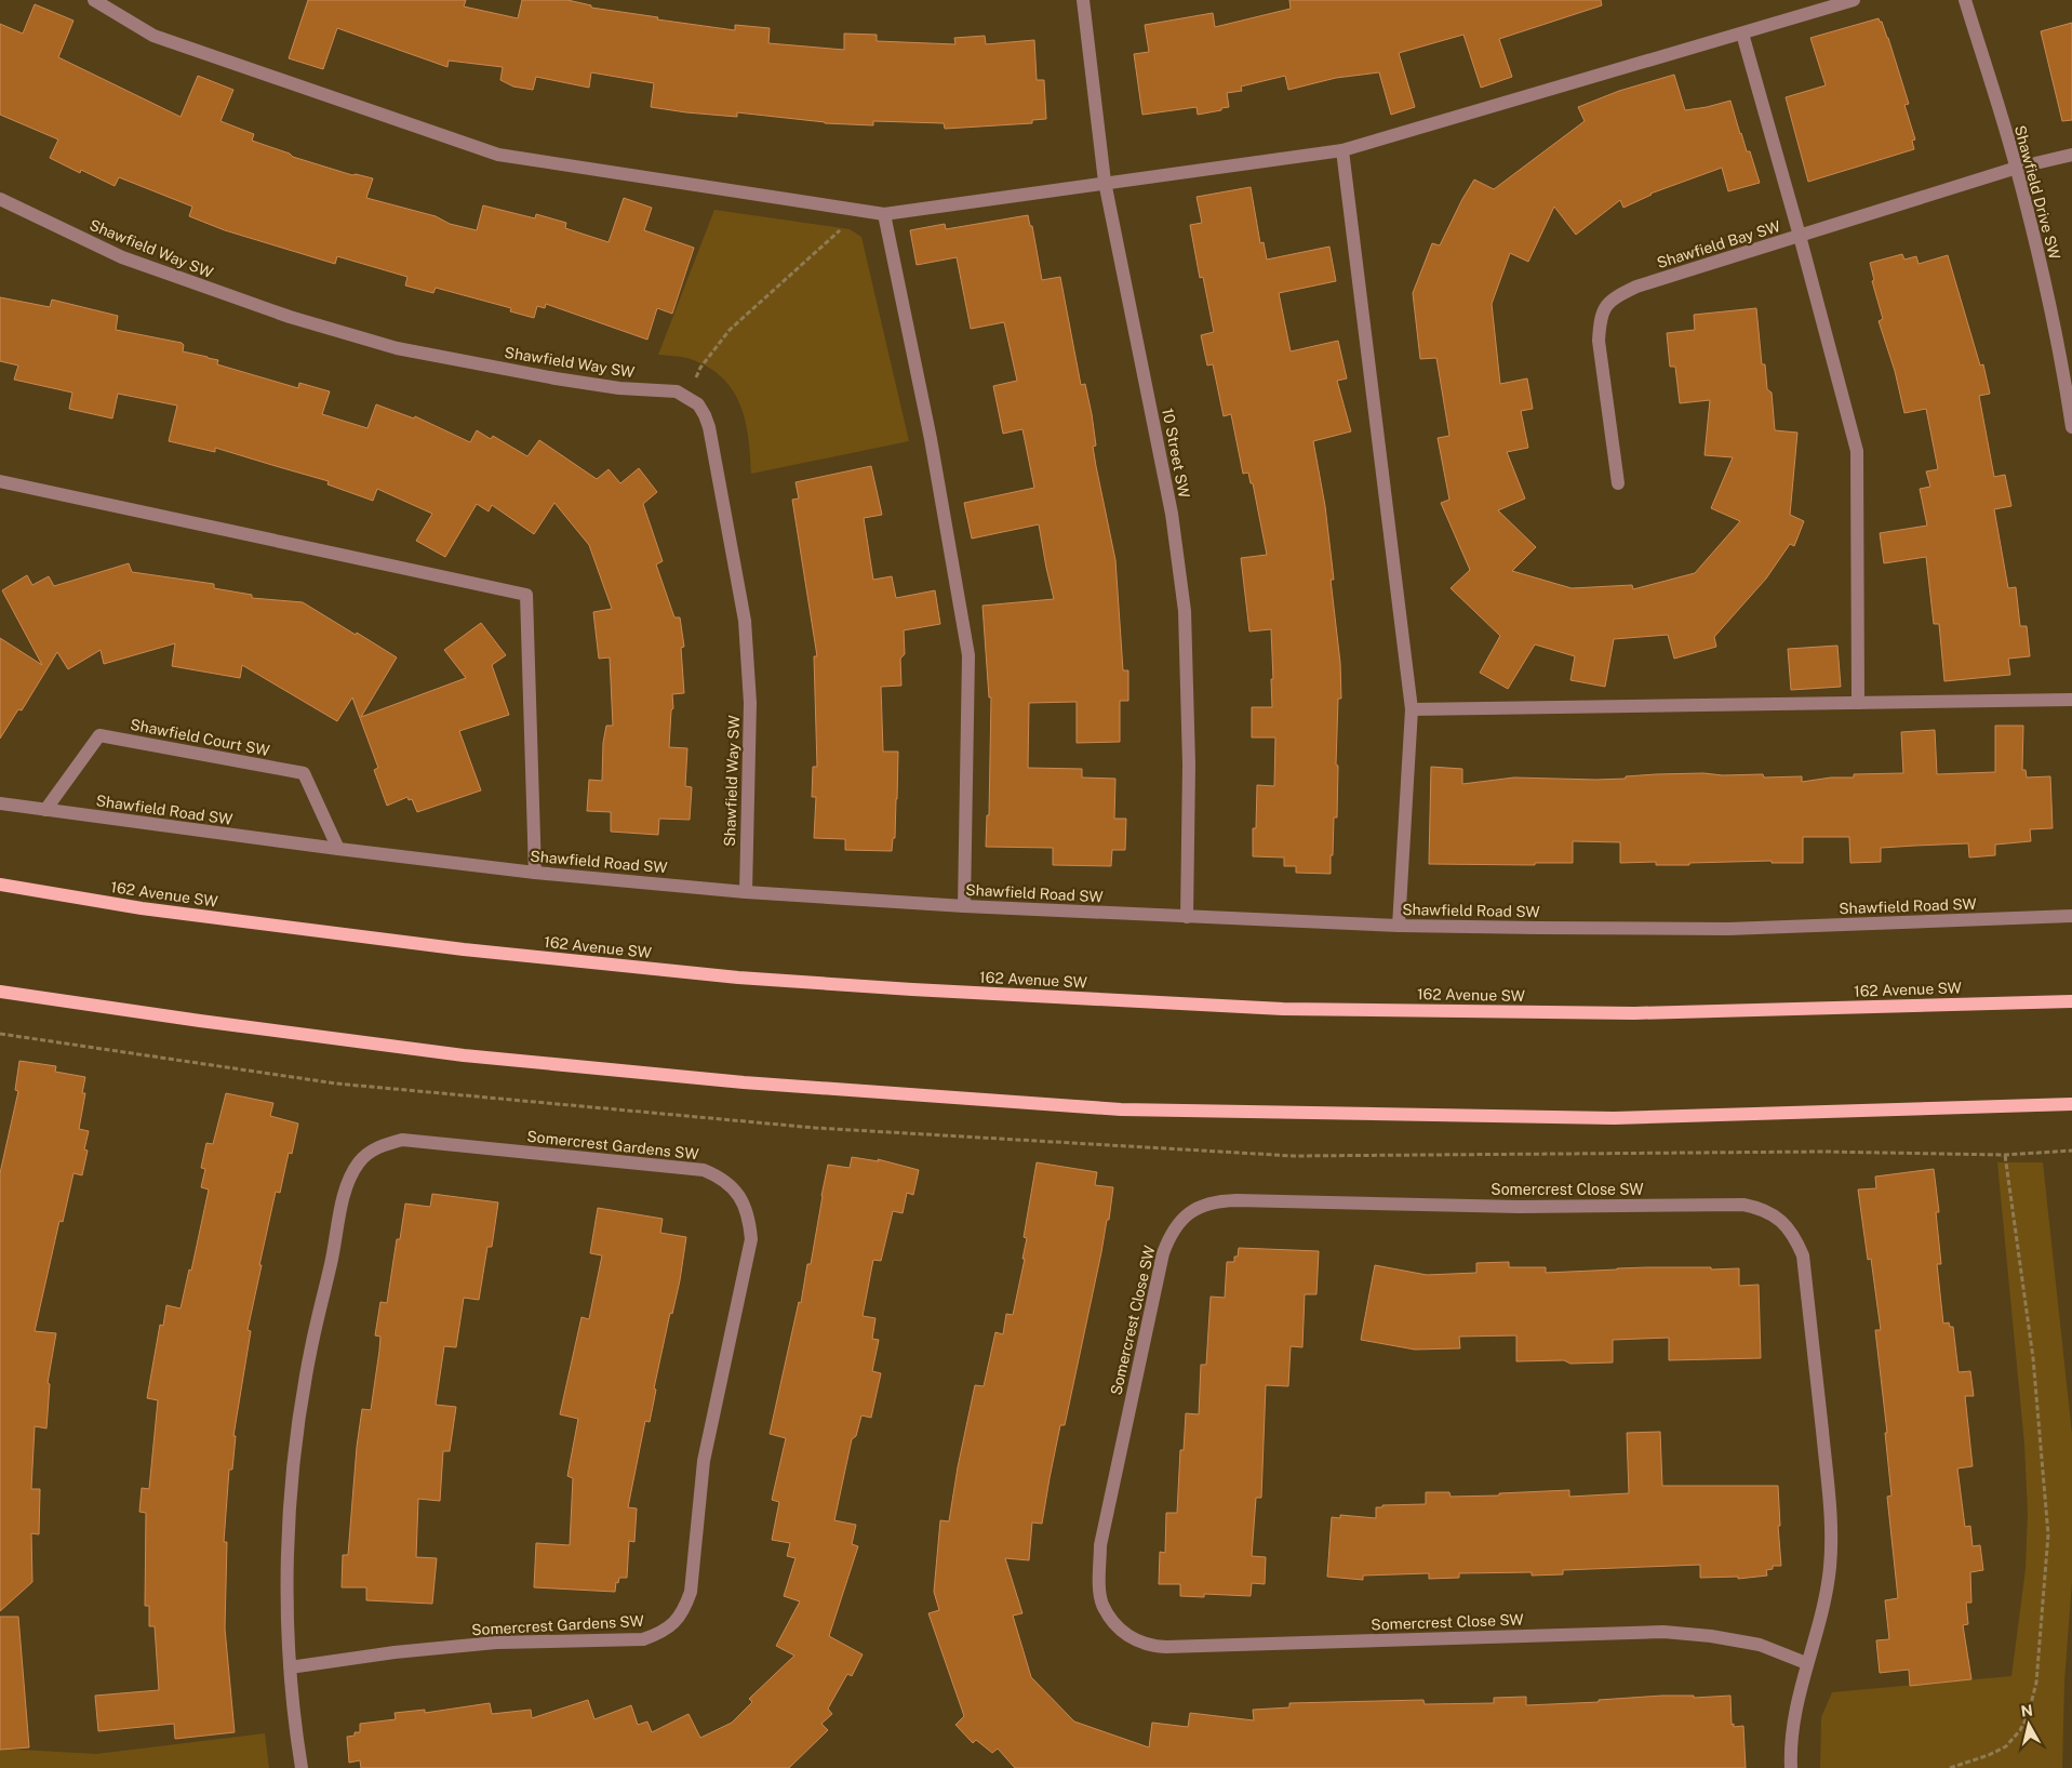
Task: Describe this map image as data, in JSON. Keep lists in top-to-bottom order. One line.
{"streets":{"main road":["162 Avenue SW"],"street":["Shawfield Drive SW","Shawfield Bay SW","Shawfield Way SW","10 Street SW","Shawfield Court SW","Shawfield Road SW","Somercrest Gardens SW","Somercrest Close SW"]},"crossings":[["Shawfield Drive SW","Shawfield Bay SW"],["Shawfield Way SW","Shawfield Road SW"],["10 Street SW","Shawfield Road SW"],["Shawfield Court SW","Shawfield Road SW"]],"north":"top"}
